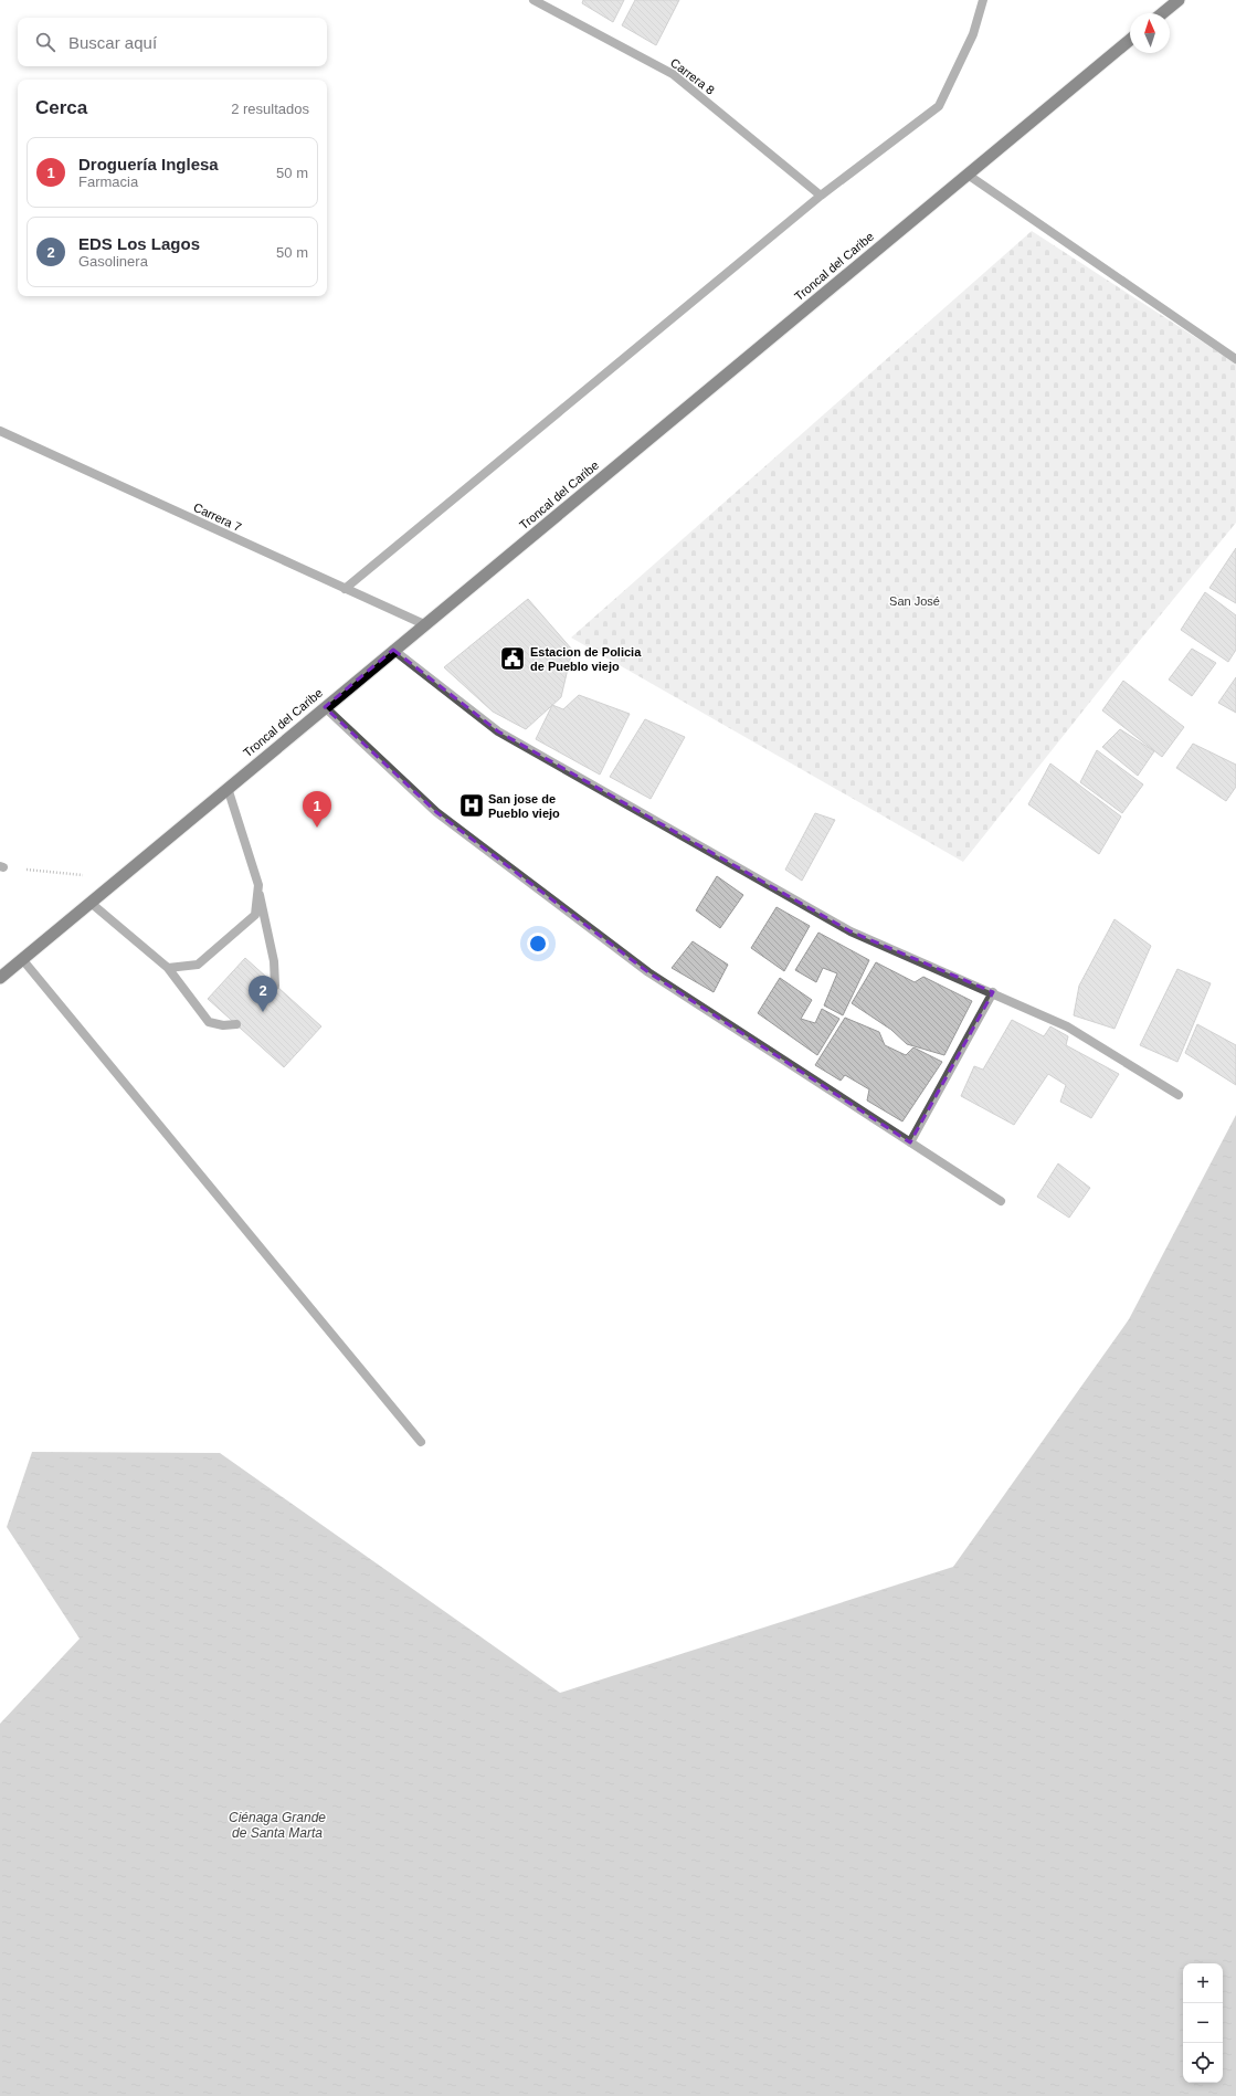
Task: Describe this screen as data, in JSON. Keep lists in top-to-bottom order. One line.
{"streets":{"highway":["Troncal del Caribe"],"street":["Carrera 8","Carrera 7"]},"crossings":[["Troncal del Caribe","Carrera 7"]],"water":["Ciénaga Grande de Santa Marta"],"parks":["San José"],"places":{"public building":["Estacion de Policia de Pueblo viejo"],"hospital":["San jose de Pueblo viejo"]},"north":"top","page":{"search":"Buscar aquí","heading":["Cerca","2 resultados"],"list":[{"mark":"1","name":"Droguería Inglesa","note":"Farmacia","value":"50 m"},{"mark":"2","name":"EDS Los Lagos","note":"Gasolinera","value":"50 m"}],"pins":["1","2"],"map_buttons":["+","−"]}}
